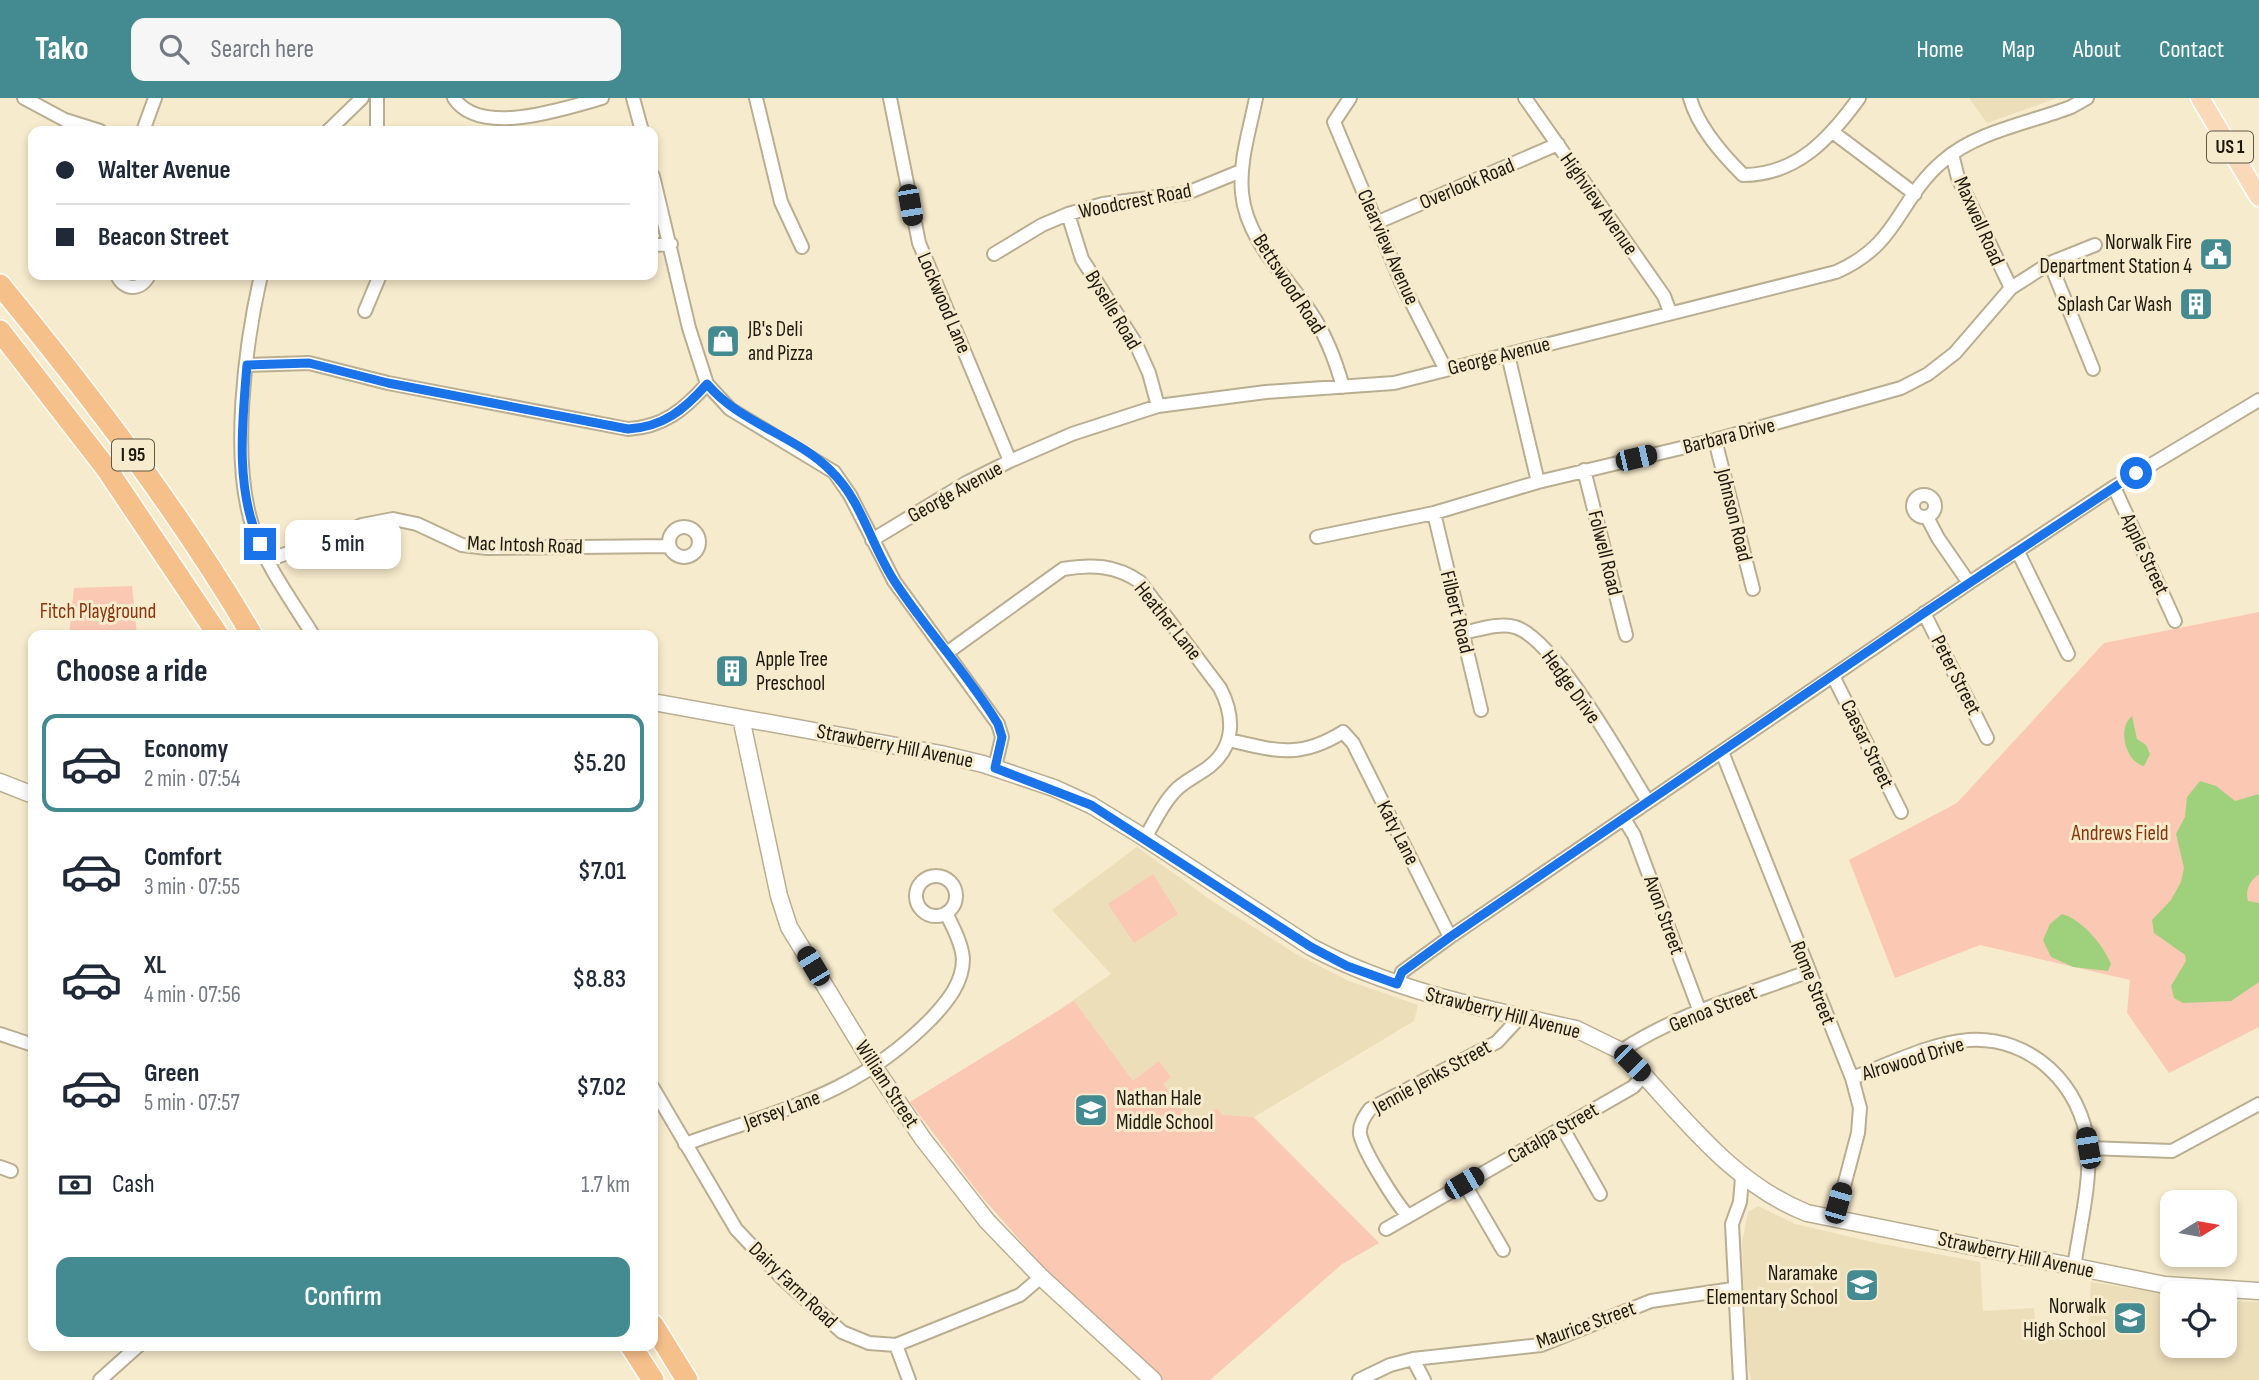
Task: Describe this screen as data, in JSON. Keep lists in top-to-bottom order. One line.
{"streets":{"highway":["I 95"],"main road":["US 1","Strawberry Hill Avenue","William Street"],"street":["Overlook Road","Woodcrest Road","Highview Avenue","Maxwell Road","Clearview Avenue","Bettswood Road","Lockwood Lane","Byselle Road","George Avenue","Barbara Drive","Johnson Road","Mac Intosh Road","Folwell Road","Apple Street","Filbert Road","Heather Lane","Peter Street","Hedge Drive","Caesar Street","Katy Lane","Avon Street","Rome Street","Genoa Street","Alrowood Drive","Jennie Jenks Street","Jersey Lane","Catalpa Street","Dairy Farm Road","Maurice Street"]},"crossings":[["Overlook Road","Highview Avenue"],["Overlook Road","Clearview Avenue"],["Woodcrest Road","Bettswood Road"],["Woodcrest Road","Byselle Road"],["Highview Avenue","George Avenue"],["Maxwell Road","George Avenue"],["Maxwell Road","Barbara Drive"],["Clearview Avenue","George Avenue"],["Bettswood Road","George Avenue"],["Lockwood Lane","George Avenue"],["Byselle Road","George Avenue"],["Barbara Drive","Johnson Road"],["Barbara Drive","Folwell Road"],["Barbara Drive","Filbert Road"],["Filbert Road","Hedge Drive"],["Heather Lane","Katy Lane"],["Strawberry Hill Avenue","Rome Street"],["Strawberry Hill Avenue","Genoa Street"],["Strawberry Hill Avenue","Alrowood Drive"],["Strawberry Hill Avenue","Jennie Jenks Street"],["Strawberry Hill Avenue","William Street"],["Strawberry Hill Avenue","Catalpa Street"],["Avon Street","Genoa Street"],["Rome Street","Genoa Street"],["Rome Street","Alrowood Drive"],["Jennie Jenks Street","Catalpa Street"],["William Street","Jersey Lane"],["Jersey Lane","Dairy Farm Road"]],"parks":["Fitch Playground","Andrews Field"],"places":{"public building":["Norwalk Fire Department Station 4"],"building":["Splash Car Wash","Apple Tree Preschool"],"shop":["JB's Deli and Pizza"],"school or university":["Nathan Hale Middle School","Naramake Elementary School","Norwalk High School"]},"north":"right","page":{"header":"Tako","search":"Search here","nav":["Home","Map","About","Contact"],"banner":["Walter Avenue","Beacon Street"],"bubble":"5 min","heading":"Choose a ride","list":[{"name":"Economy","note":"2 min · 07:54","value":"$5.20"},{"name":"Comfort","note":"3 min · 07:55","value":"$7.01"},{"name":"XL","note":"4 min · 07:56","value":"$8.83"},{"name":"Green","note":"5 min · 07:57","value":"$7.02"}],"pay":["Cash","1.7 km"],"buttons":"Confirm"}}
